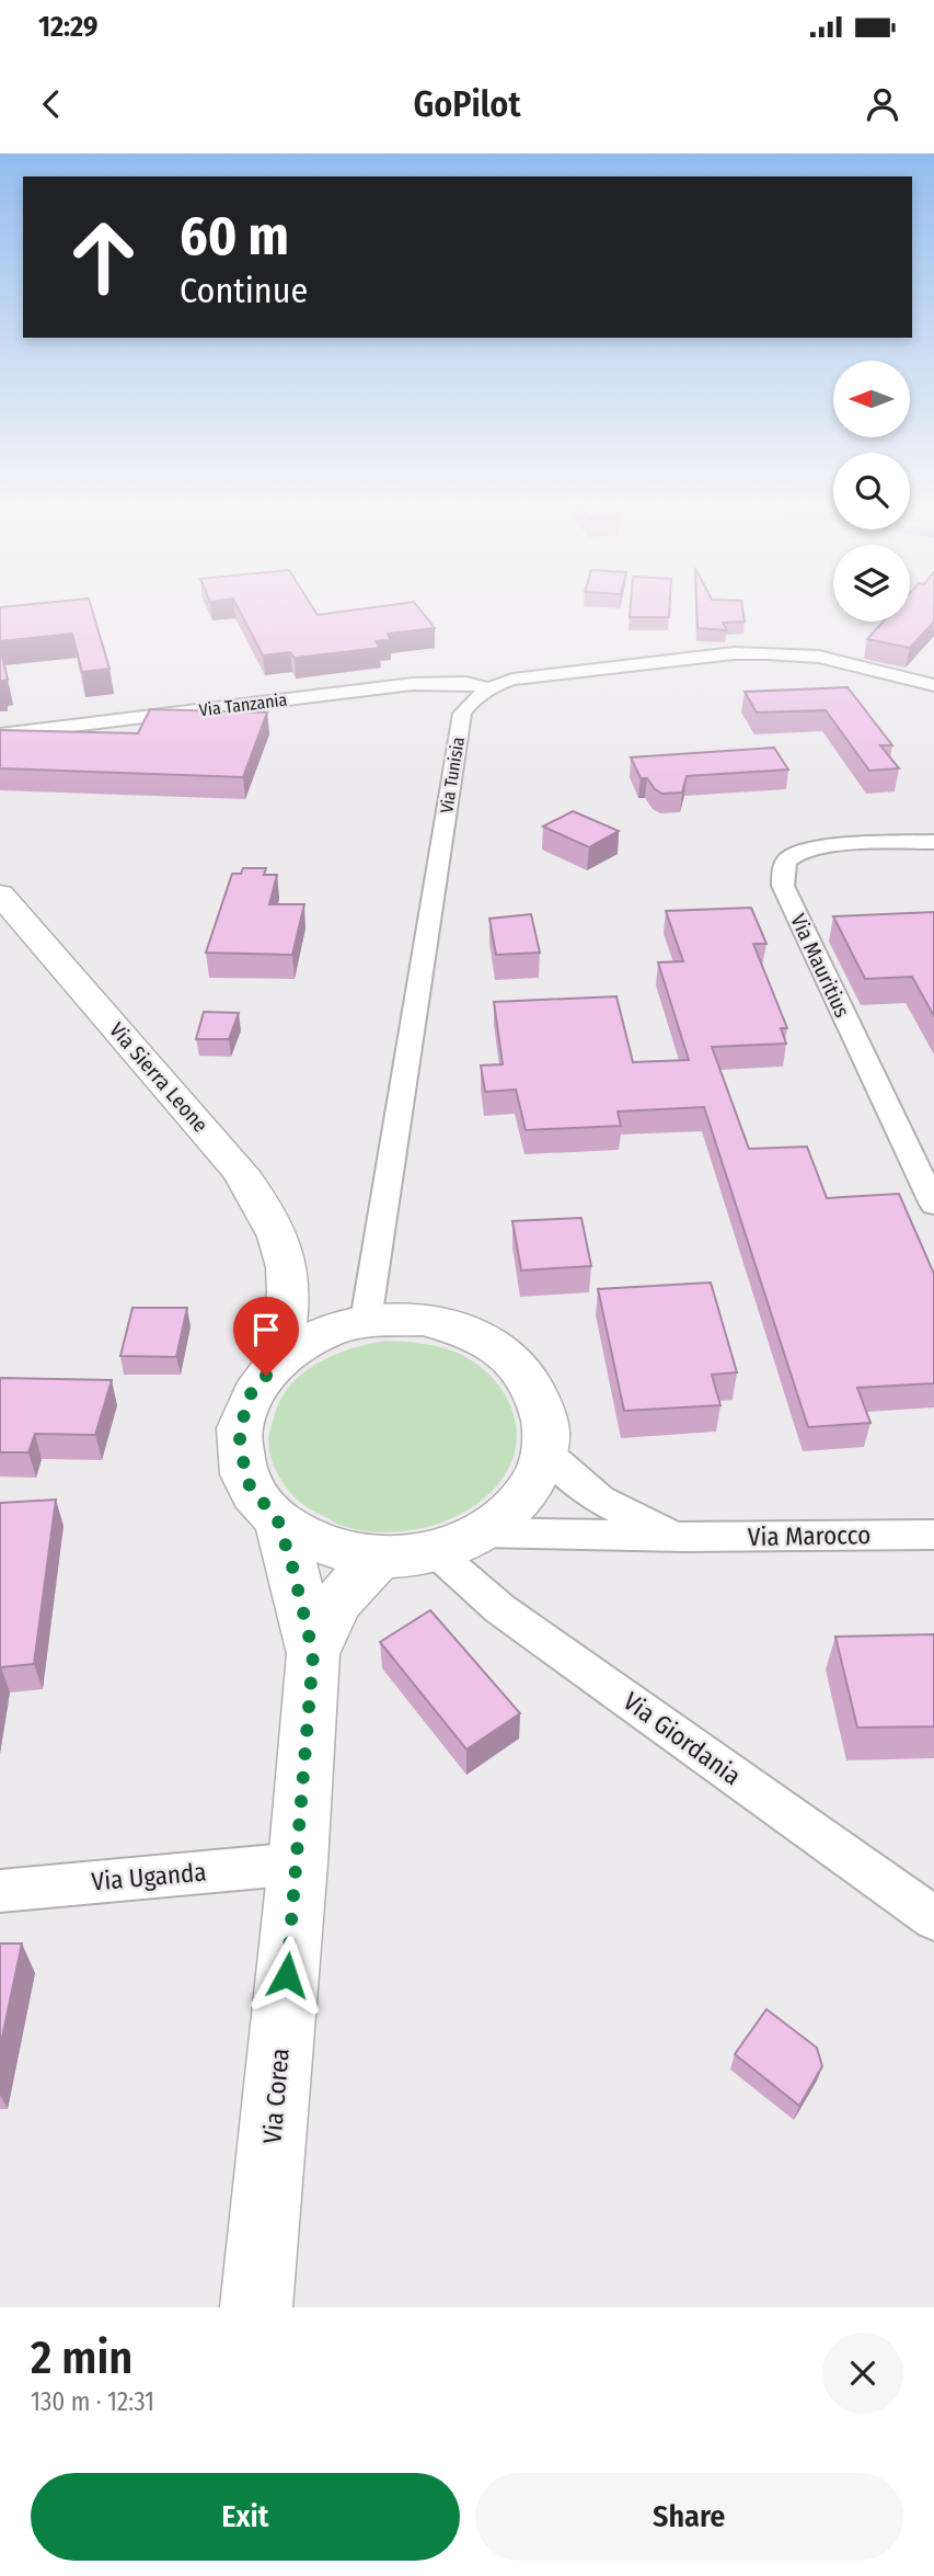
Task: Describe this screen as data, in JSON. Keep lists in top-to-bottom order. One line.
{"streets":{"street":["Via Tanzania","Via Tunisia","Via Mauritius","Via Sierra Leone","Via Marocco","Via Giordania","Via Uganda","Via Corea"]},"crossings":[["Via Tanzania","Via Tunisia"],["Via Tunisia","Via Sierra Leone"],["Via Tunisia","Via Marocco"],["Via Tunisia","Via Giordania"],["Via Sierra Leone","Via Marocco"],["Via Sierra Leone","Via Giordania"],["Via Marocco","Via Giordania"],["Via Uganda","Via Corea"]],"north":"left","page":{"status":"12:29","header":"GoPilot","turn":["60 m","Continue"],"heading":["2 min","130 m · 12:31"],"buttons":["Exit","Share"]}}
